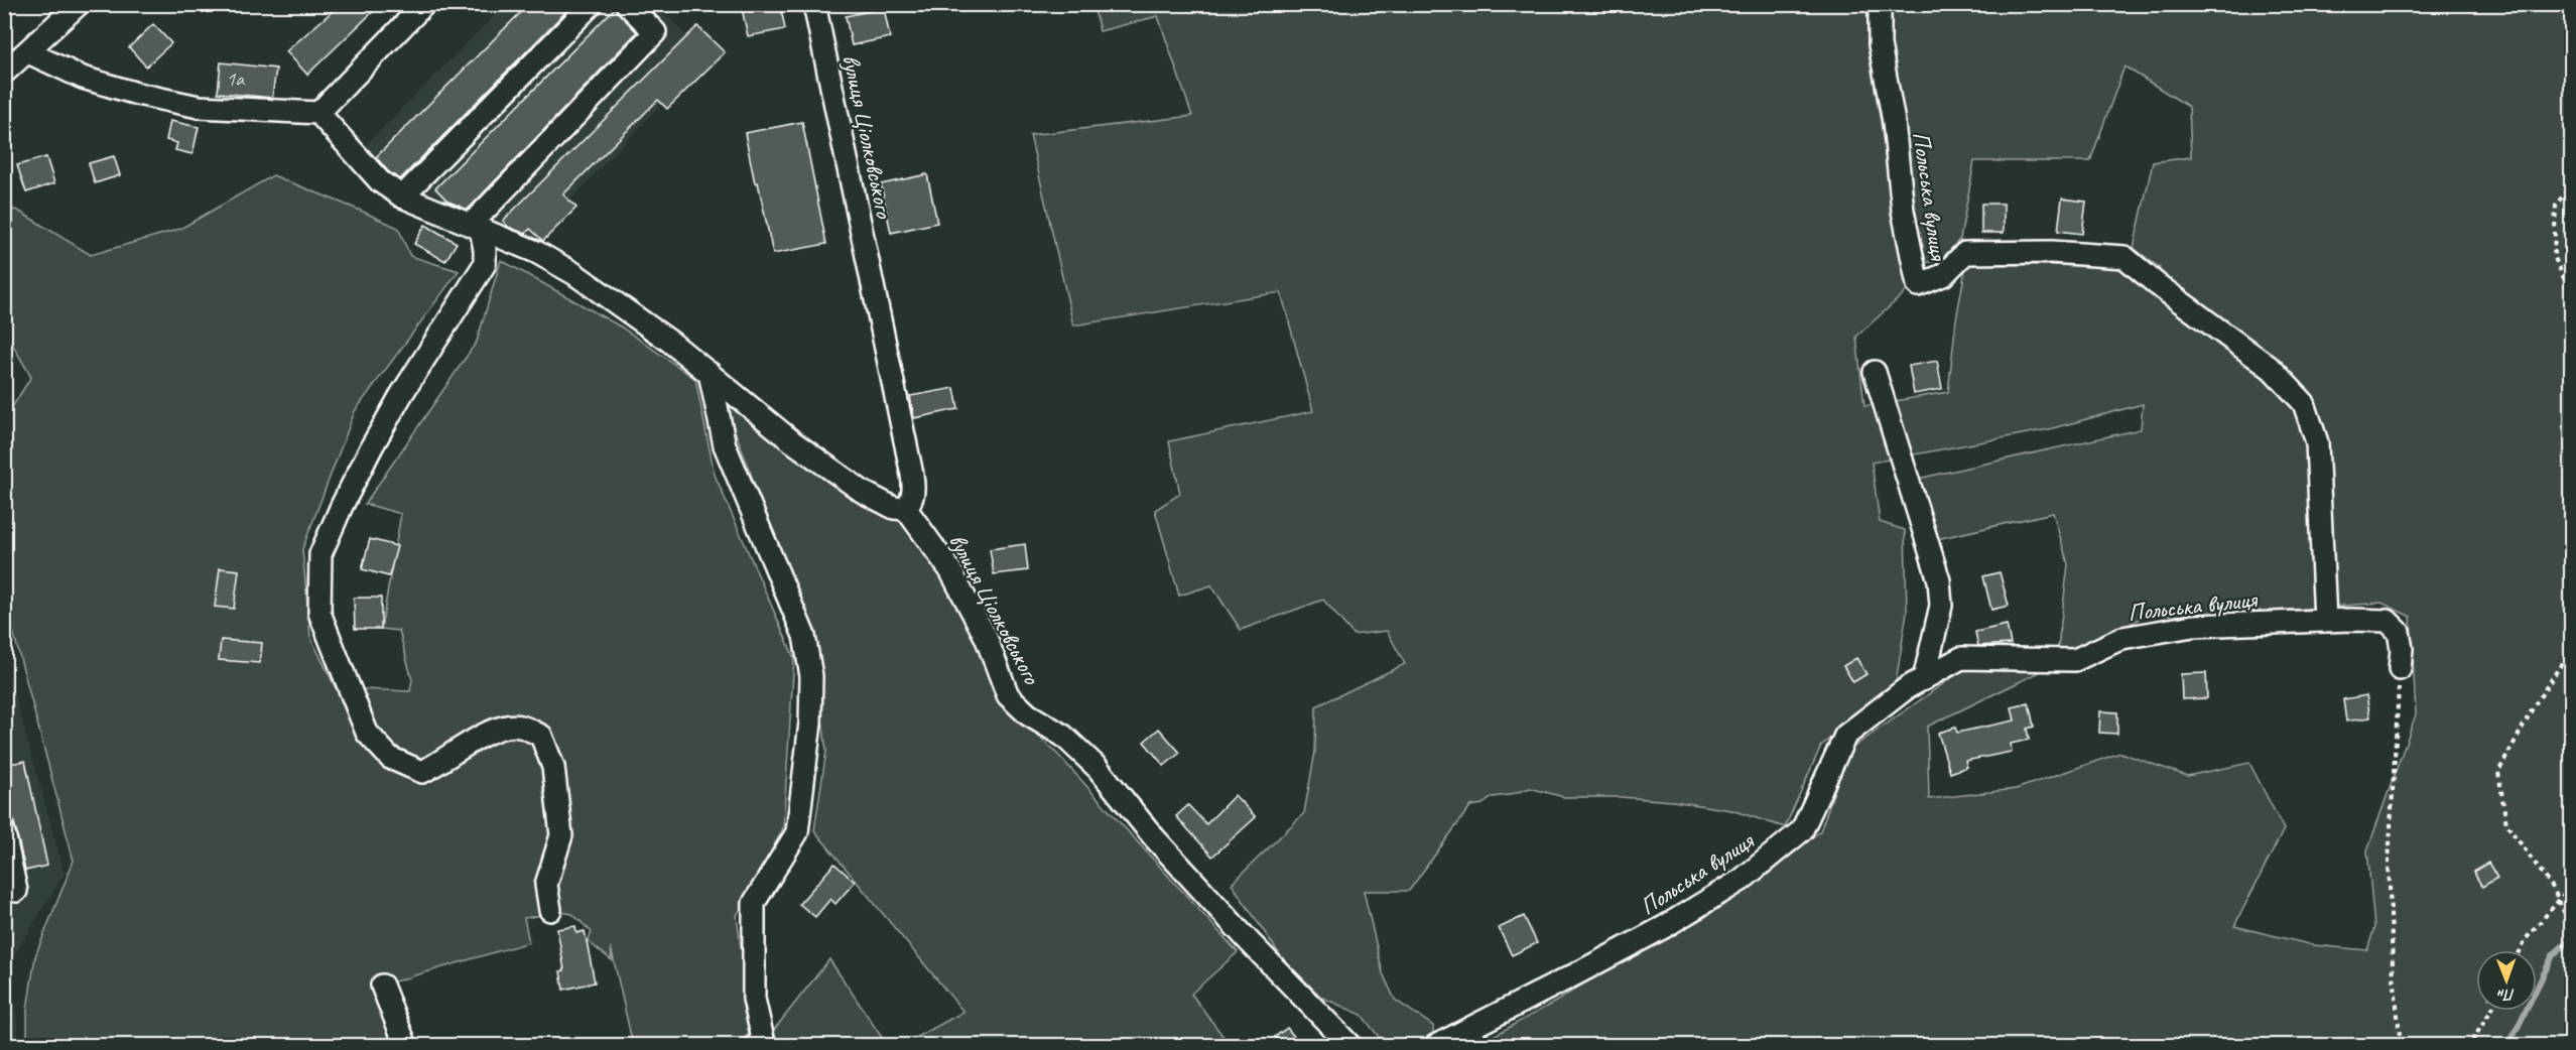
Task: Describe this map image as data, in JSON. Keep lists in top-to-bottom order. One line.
{"streets":{"street":["вулиця Ціолковського","Польська вулиця"]},"house_numbers":["1а"],"north":"bottom"}
